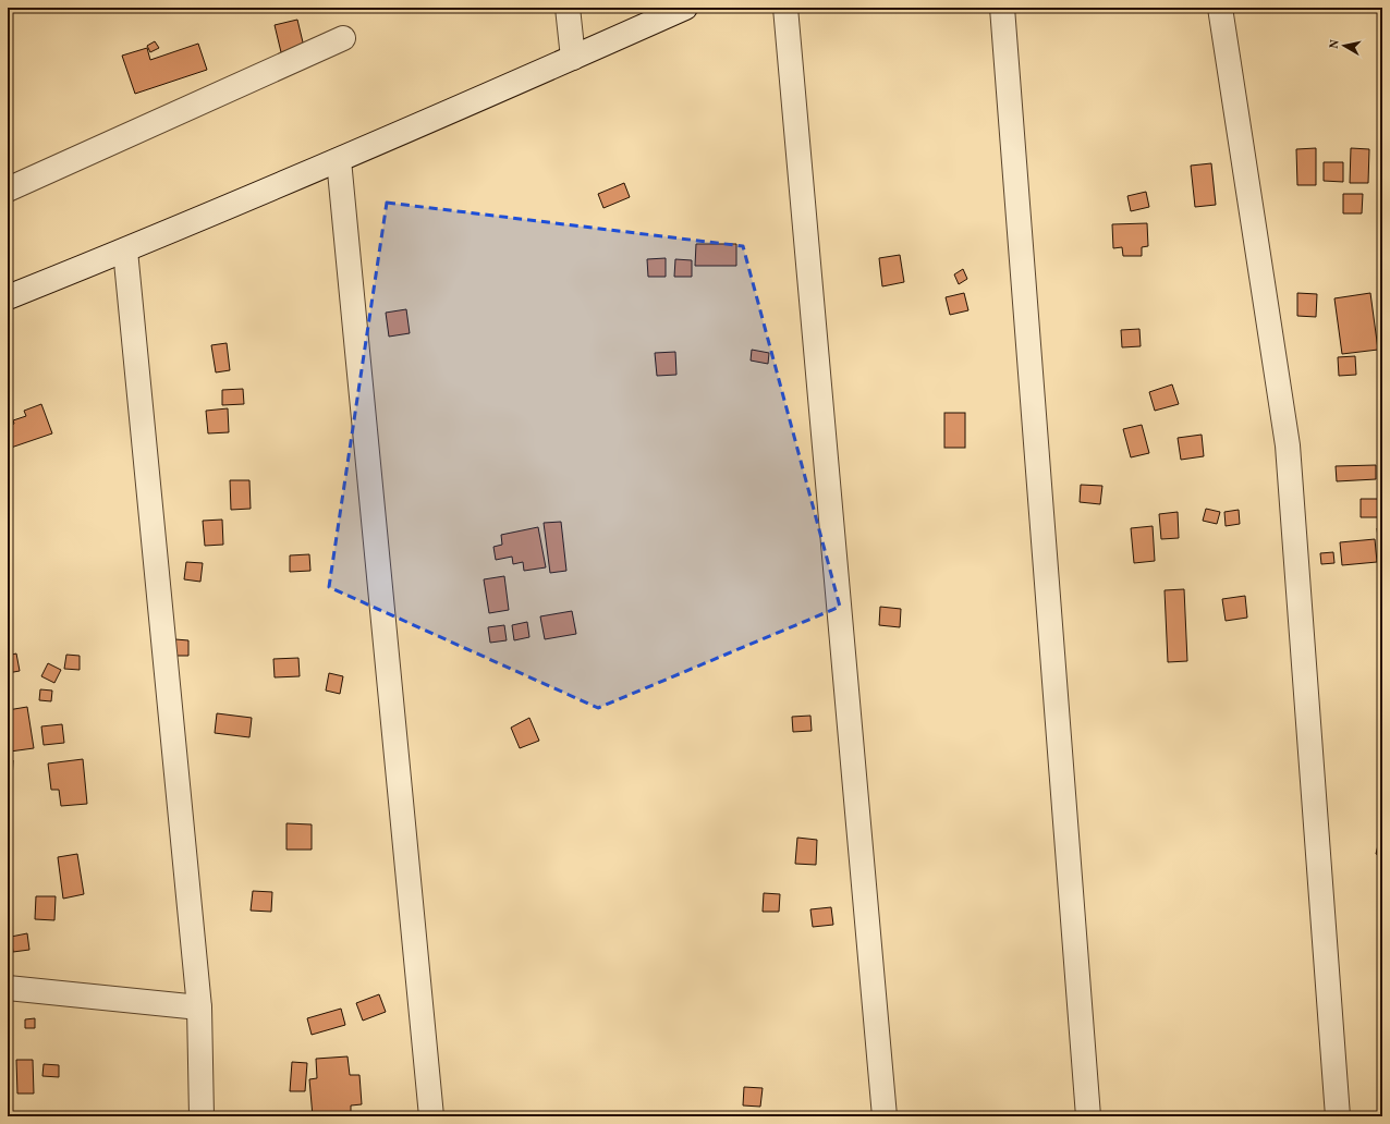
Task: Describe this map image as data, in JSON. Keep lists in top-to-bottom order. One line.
{"north":"left"}
